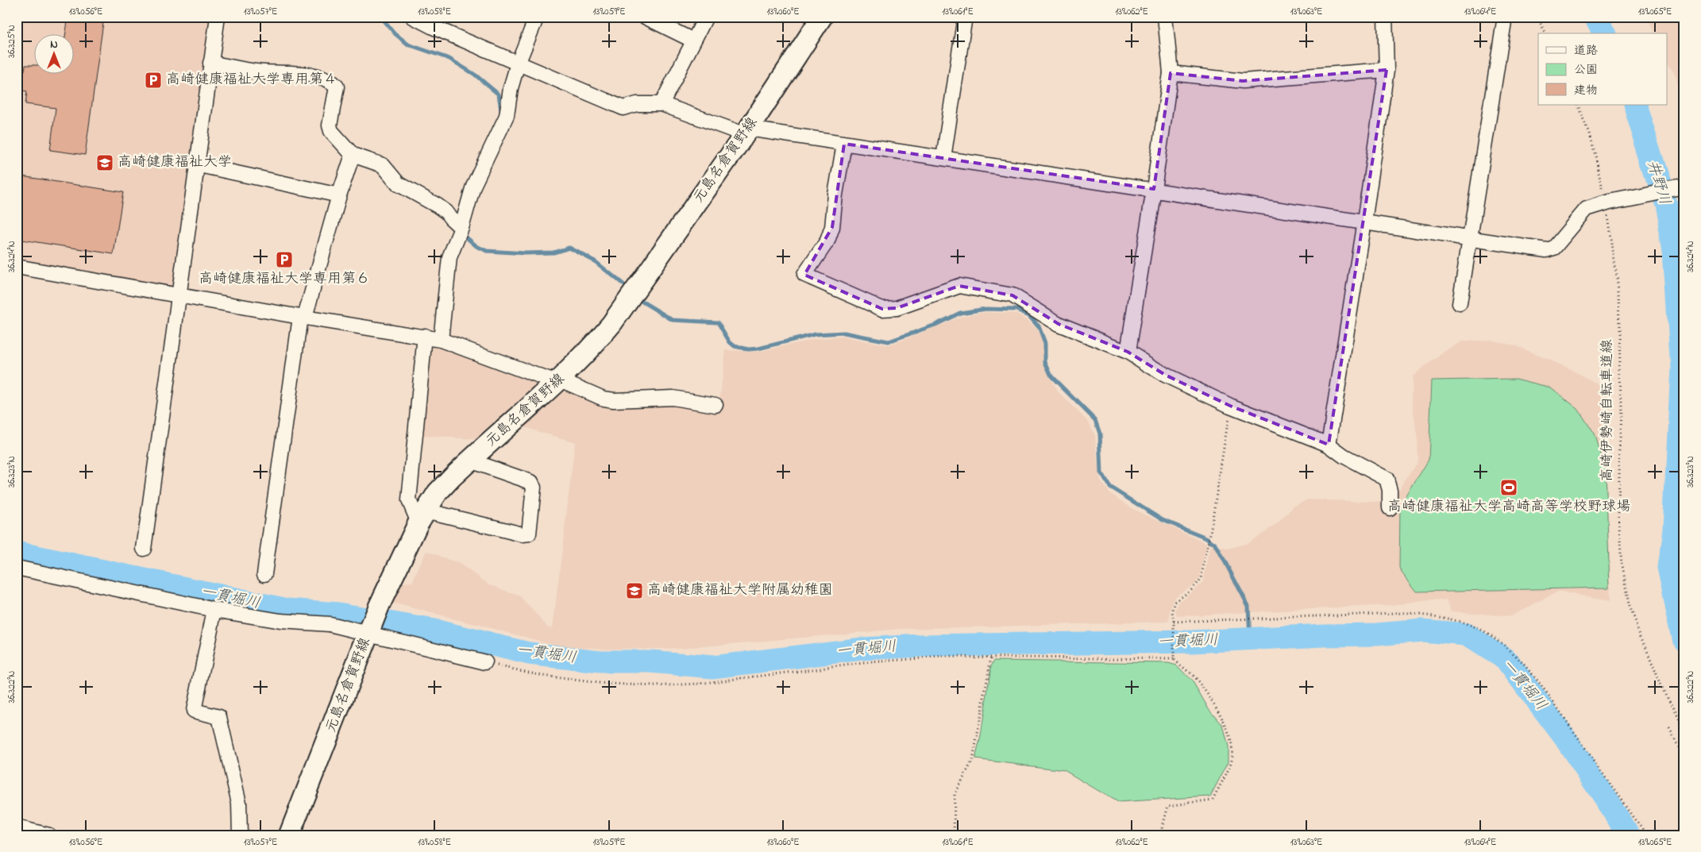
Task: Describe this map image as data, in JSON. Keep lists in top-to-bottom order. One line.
{"streets":{"main road":["元島名倉賀野線"],"path":["高崎伊勢崎自転車道線"]},"water":["井野川","一貫堀川"],"places":{"parking":["高崎健康福祉大学専用第４","高崎健康福祉大学専用第６"],"school or university":["高崎健康福祉大学","高崎健康福祉大学附属幼稚園"],"sports":["高崎健康福祉大学高崎高等学校野球場"]},"legend":["道路","公園","建物"],"north":"top","coordinates":["139.056°E","139.057°E","139.058°E","139.059°E","139.060°E","139.061°E","139.062°E","139.063°E","139.064°E","139.065°E","36.325°N","36.324°N","36.323°N","36.322°N"]}
